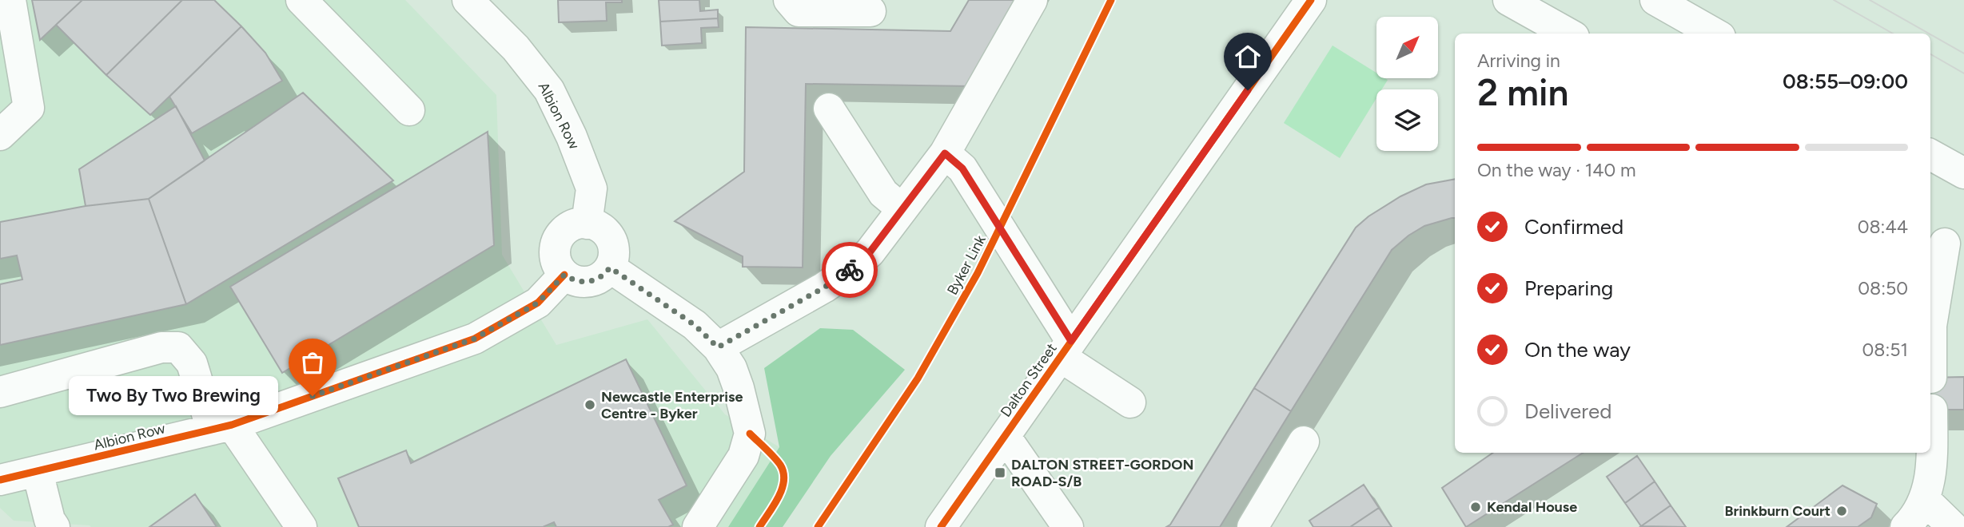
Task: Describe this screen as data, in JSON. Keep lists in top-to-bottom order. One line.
{"streets":{"street":["Albion Row","Dalton Street"],"cycle path":["Byker Link"]},"places":{"other":["Two By Two Brewing","Newcastle Enterprise Centre - Byker","Kendal House","Brinkburn Court"],"transit":["DALTON STREET-GORDON ROAD-S/B"]},"north":"top right","page":{"heading":["2 min","Arriving in","08:55–09:00"],"bar":"On the way · 140 m","list":[["Confirmed","08:44"],["Preparing","08:50"],["On the way","08:51"],"Delivered"],"bubble":"Two By Two Brewing"}}
